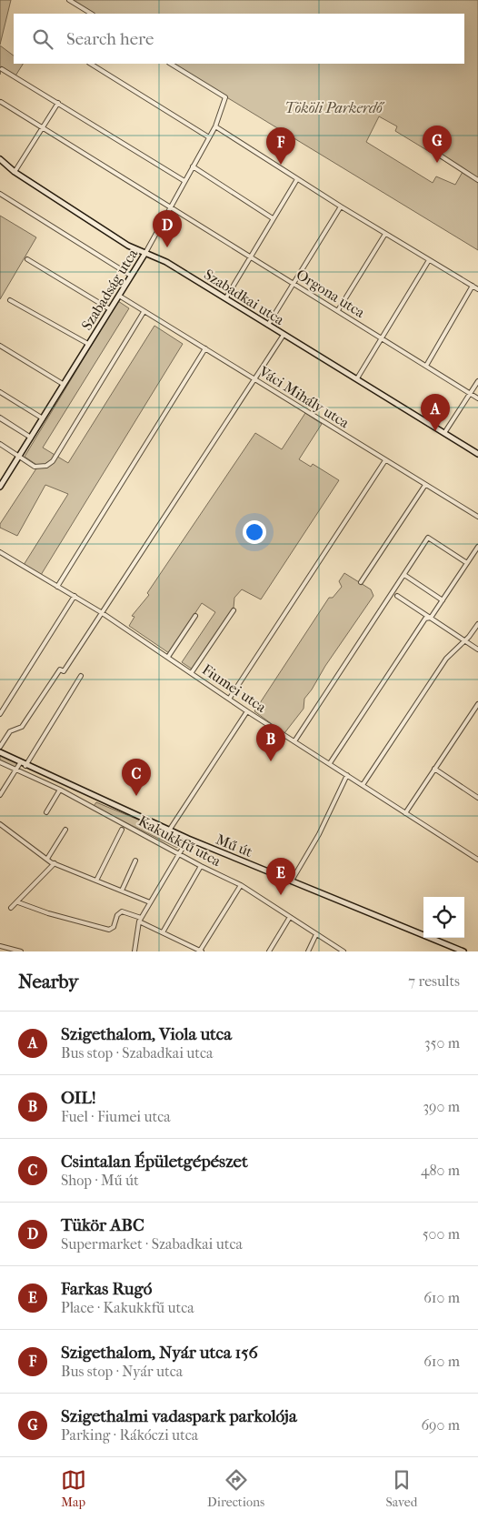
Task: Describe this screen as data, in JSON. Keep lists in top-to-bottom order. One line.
{"streets":{"street":["Szabadság utca","Orgona utca","Szabadkai utca","Váci Mihály utca","Fiumei utca","Kakukkfű utca","Mű út"]},"crossings":[["Szabadság utca","Orgona utca"],["Szabadság utca","Szabadkai utca"],["Szabadság utca","Váci Mihály utca"]],"parks":["Tököli Parkerdő"],"page":{"search":"Search here","pins":["G","F","D","A","B","C","E"],"heading":["Nearby","7 results"],"list":[{"mark":"A","name":"Szigethalom, Viola utca","note":"Bus stop · Szabadkai utca","value":"350 m"},{"mark":"B","name":"OIL!","note":"Fuel · Fiumei utca","value":"390 m"},{"mark":"C","name":"Csintalan Épületgépészet","note":"Shop · Mű út","value":"480 m"},{"mark":"D","name":"Tükör ABC","note":"Supermarket · Szabadkai utca","value":"500 m"},{"mark":"E","name":"Farkas Rugó","note":"Place · Kakukkfű utca","value":"610 m"},{"mark":"F","name":"Szigethalom, Nyár utca 156","note":"Bus stop · Nyár utca","value":"610 m"},{"mark":"G","name":"Szigethalmi vadaspark parkolója","note":"Parking · Rákóczi utca","value":"690 m"}],"nav":["Map","Directions","Saved"]}}
